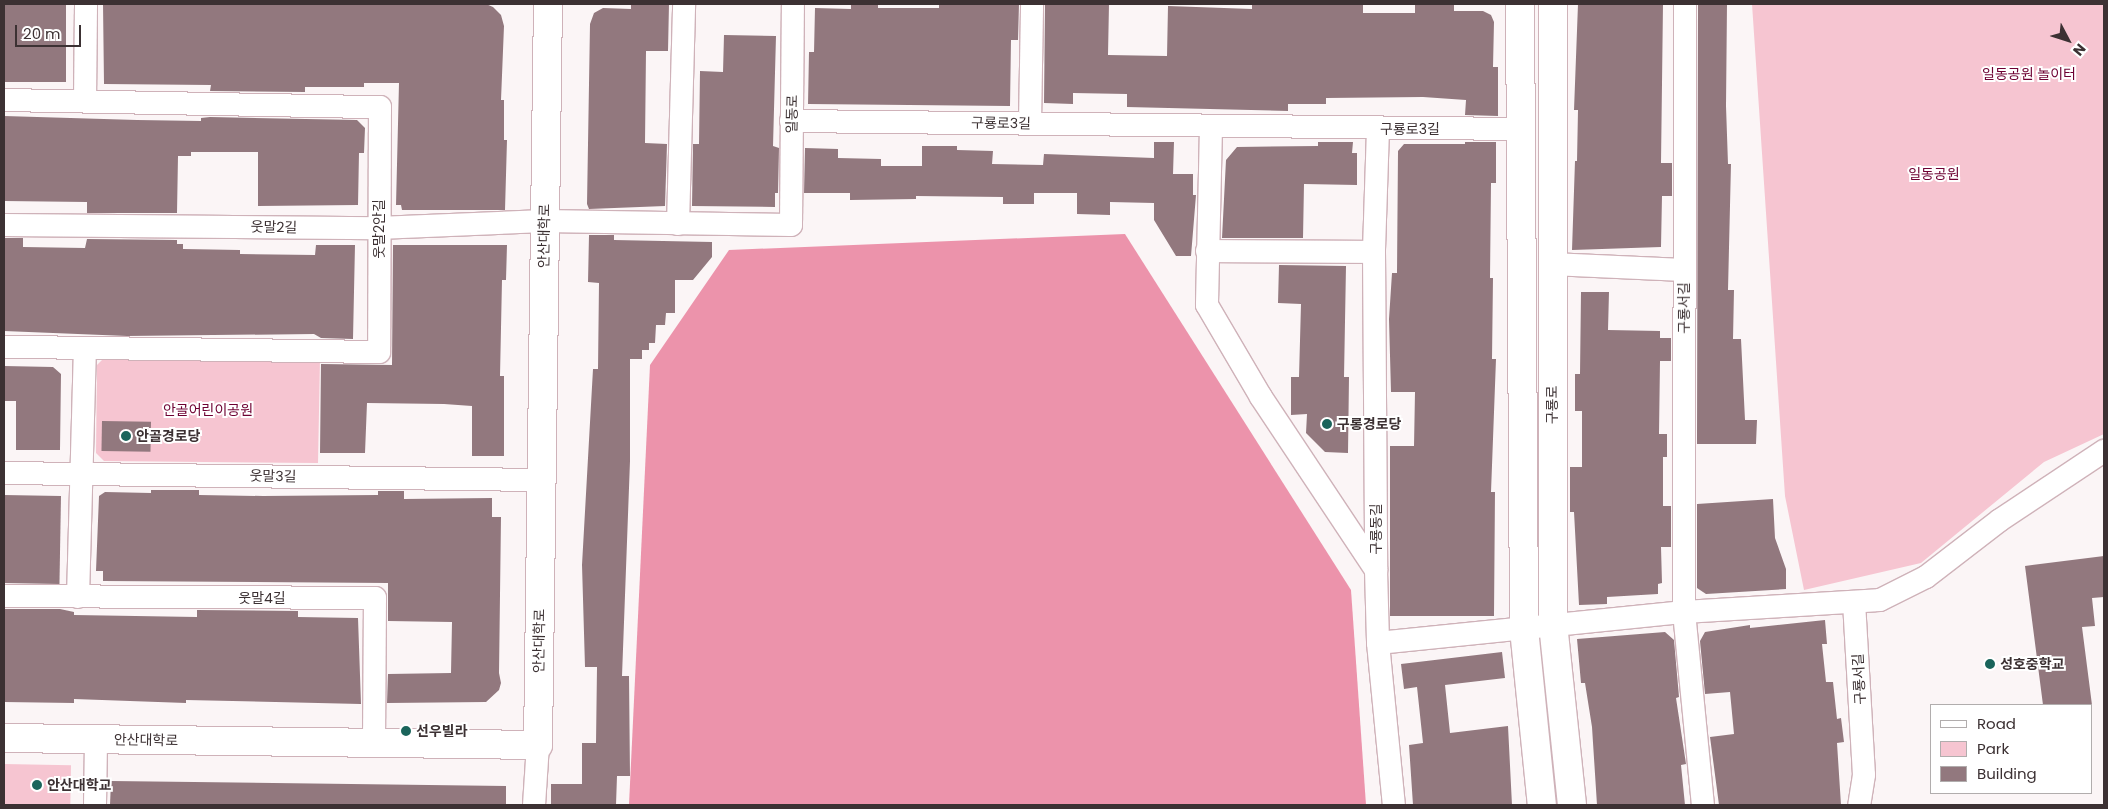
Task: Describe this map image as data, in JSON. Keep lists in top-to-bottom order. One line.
{"streets":{"street":["일동로","구룡로3길","웃말2길","웃말2안길","안산대학로","구룡서길","구룡로","웃말3길","구룡동길","웃말4길"]},"crossings":[["일동로","구룡로3길"],["일동로","웃말2길"],["구룡로3길","구룡동길"],["웃말2길","웃말2안길"],["웃말2길","안산대학로"],["안산대학로","웃말3길"],["안산대학로","웃말4길"]],"parks":["일동공원 놀이터","일동공원","안골어린이공원"],"places":["구롱경로당","안골경로당","성호중학교","선우빌라","안산대학교"],"legend":["Road","Park","Building"],"scale_bar":"20 m","north":"bottom right"}
